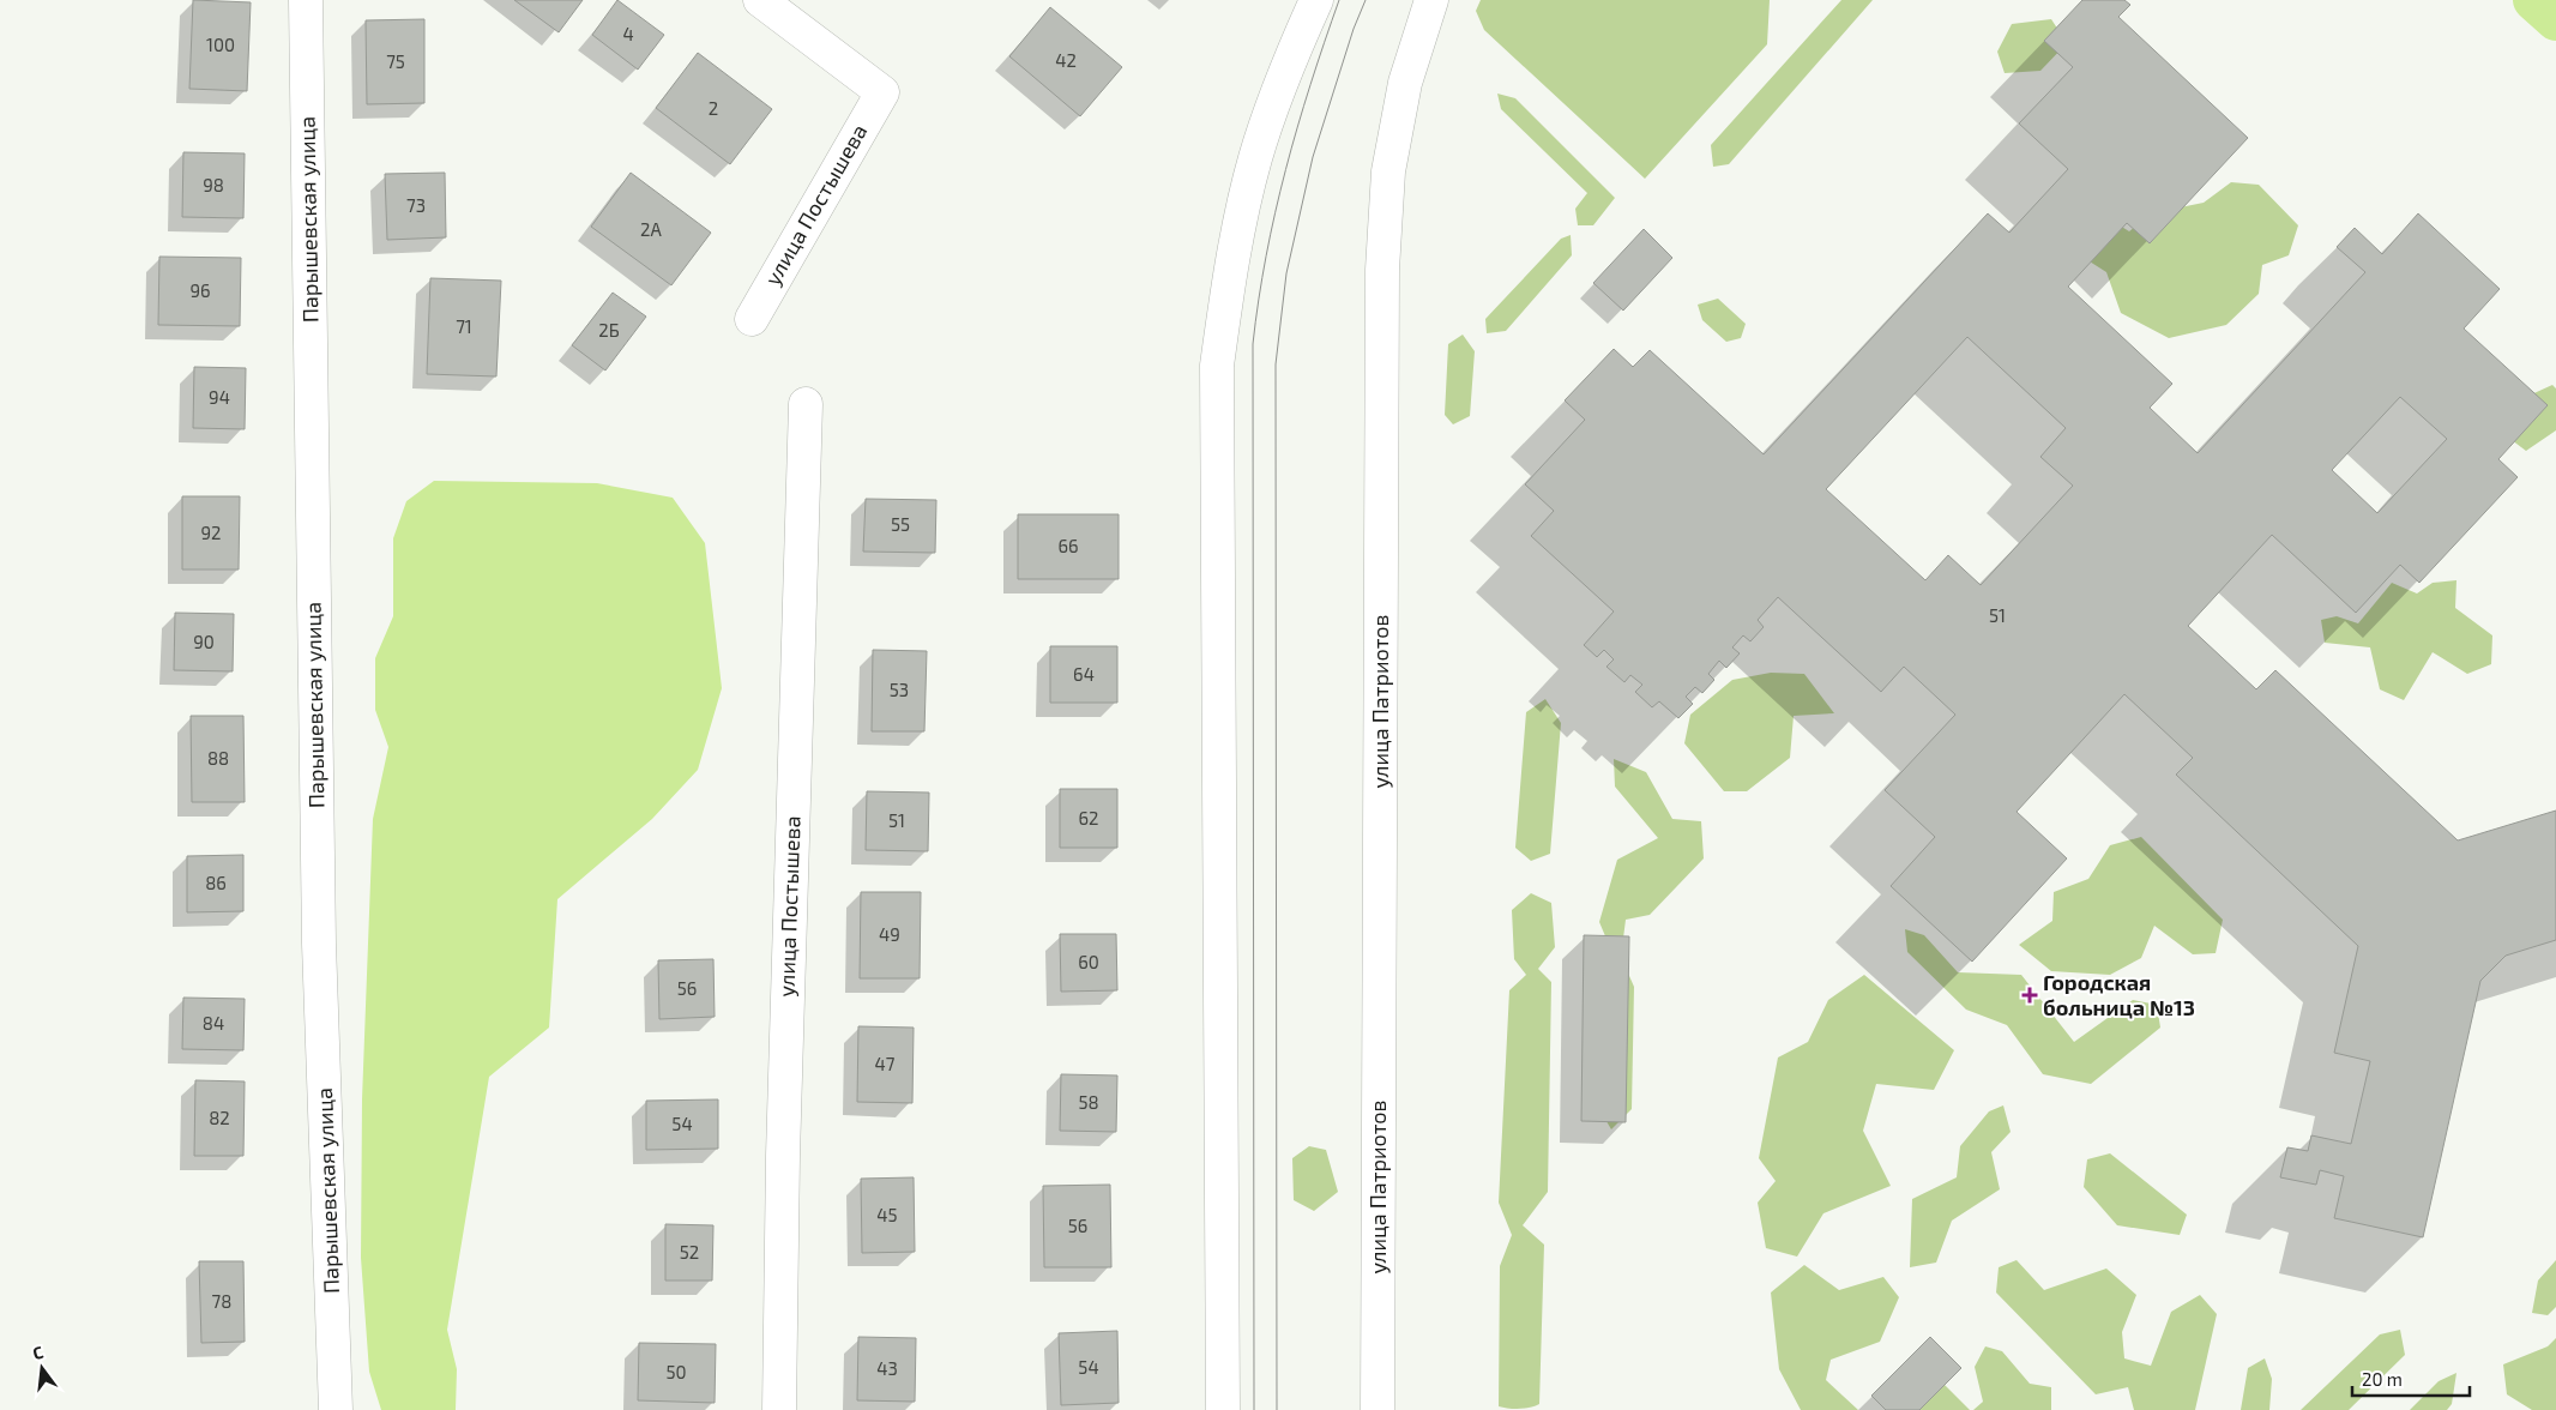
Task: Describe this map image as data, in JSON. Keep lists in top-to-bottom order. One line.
{"streets":{"street":["улица Постышева","Парышевская улица","улица Патриотов"]},"places":{"health":["Городская больница №13"]},"house_numbers":["4","100","42","75","2","98","73","2А","96","71","2Б","94","55","92","66","51","90","64","53","88","62","51","86","49","60","56","84","47","58","82","54","45","56","52","78","54","43","50"],"scale_bar":"20 m","north":"top"}
